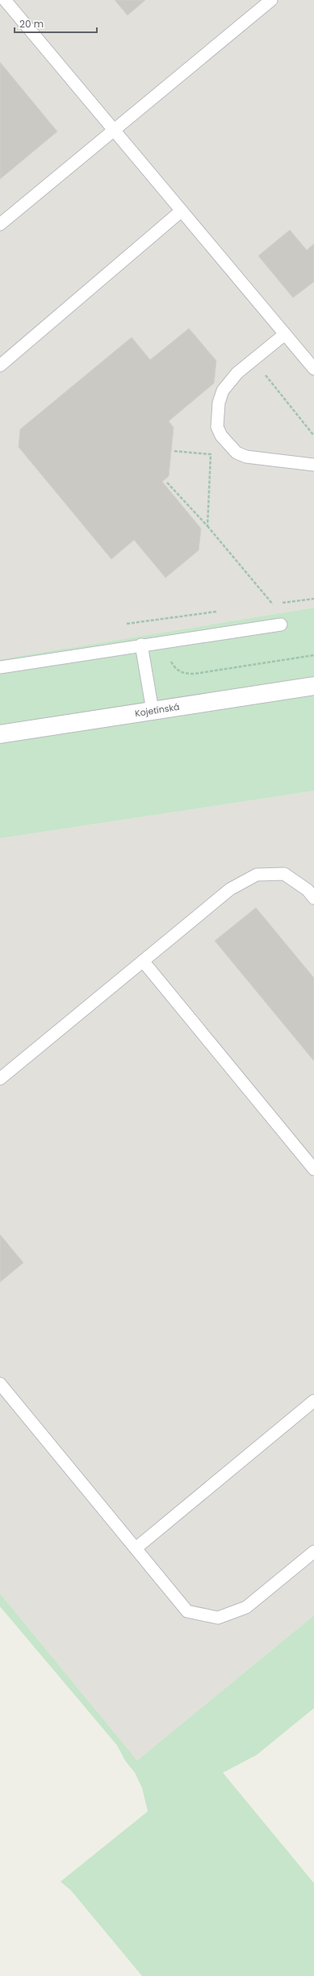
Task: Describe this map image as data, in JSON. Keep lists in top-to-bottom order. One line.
{"streets":{"main road":["Kojetínská"]},"scale_bar":"20 m"}
